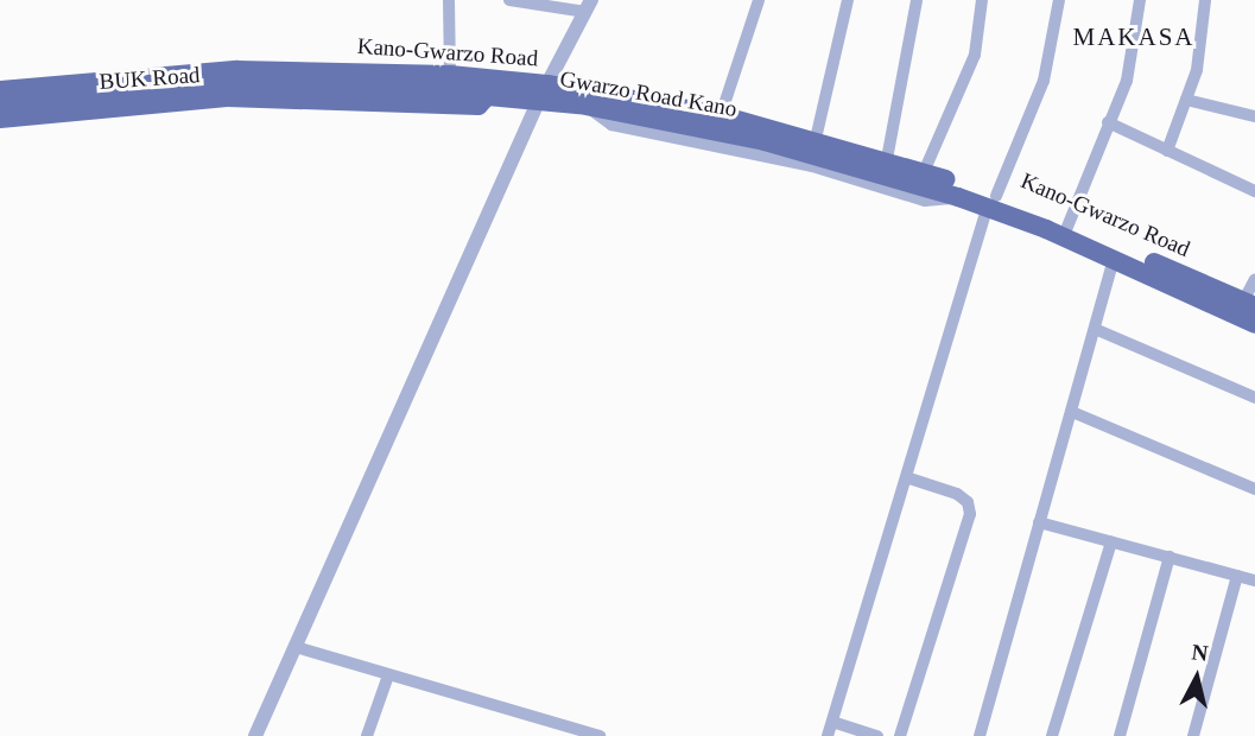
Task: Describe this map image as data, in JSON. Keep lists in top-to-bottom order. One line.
{"streets":{"main road":["Kano-Gwarzo Road","BUK Road","Gwarzo Road Kano"]},"crossings":[["Kano-Gwarzo Road","Gwarzo Road Kano"],["BUK Road","Gwarzo Road Kano"]],"districts":["MAKASA"],"north":"top"}
